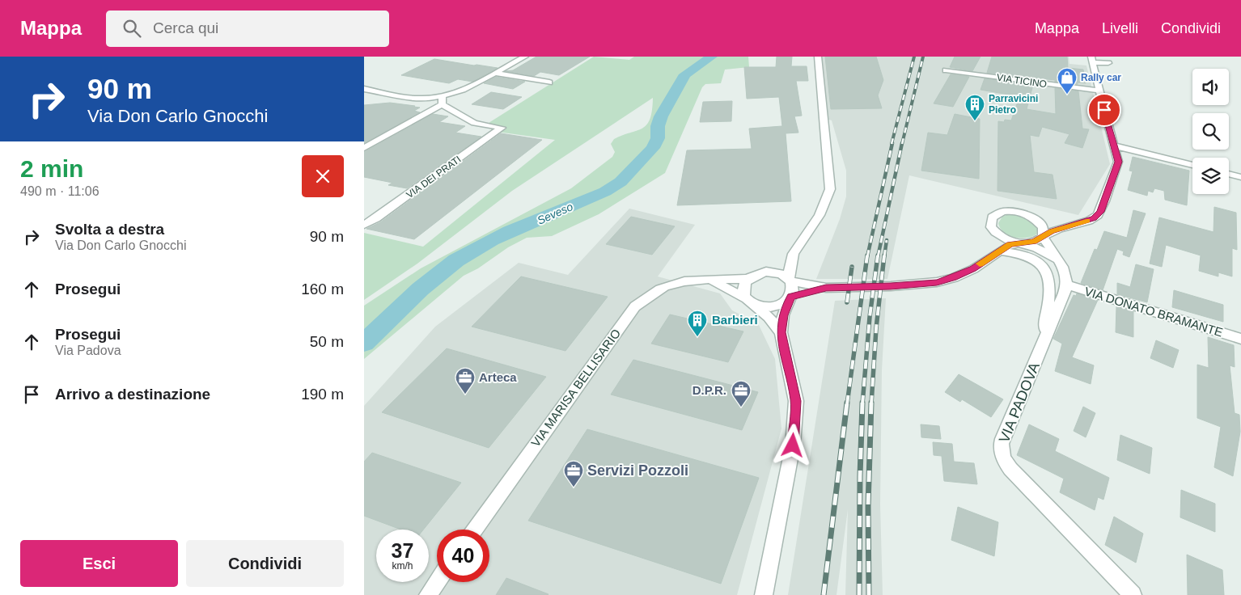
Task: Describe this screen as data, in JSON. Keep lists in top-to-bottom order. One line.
{"streets":{"street":["VIA TICINO","VIA DEI PRATI","VIA DONATO BRAMANTE","VIA MARISA BELLISARIO","VIA PADOVA"]},"crossings":[["VIA DONATO BRAMANTE","VIA PADOVA"]],"water":["Seveso"],"places":{"shop":["Rally car"],"building":["Parravicini Pietro","Barbieri"],"office":["Arteca","D.P.R.","Servizi Pozzoli"]},"page":{"header":"Mappa","search":"Cerca qui","nav":["Mappa","Livelli","Condividi"],"turn":["90 m","Via Don Carlo Gnocchi"],"heading":["2 min","490 m · 11:06"],"list":[{"name":"Svolta a destra","note":"Via Don Carlo Gnocchi","value":"90 m"},{"name":"Prosegui","value":"160 m"},{"name":"Prosegui","note":"Via Padova","value":"50 m"},{"name":"Arrivo a destinazione","value":"190 m"}],"speed":"37 km/h","limit":"40","buttons":["Esci","Condividi"]}}
